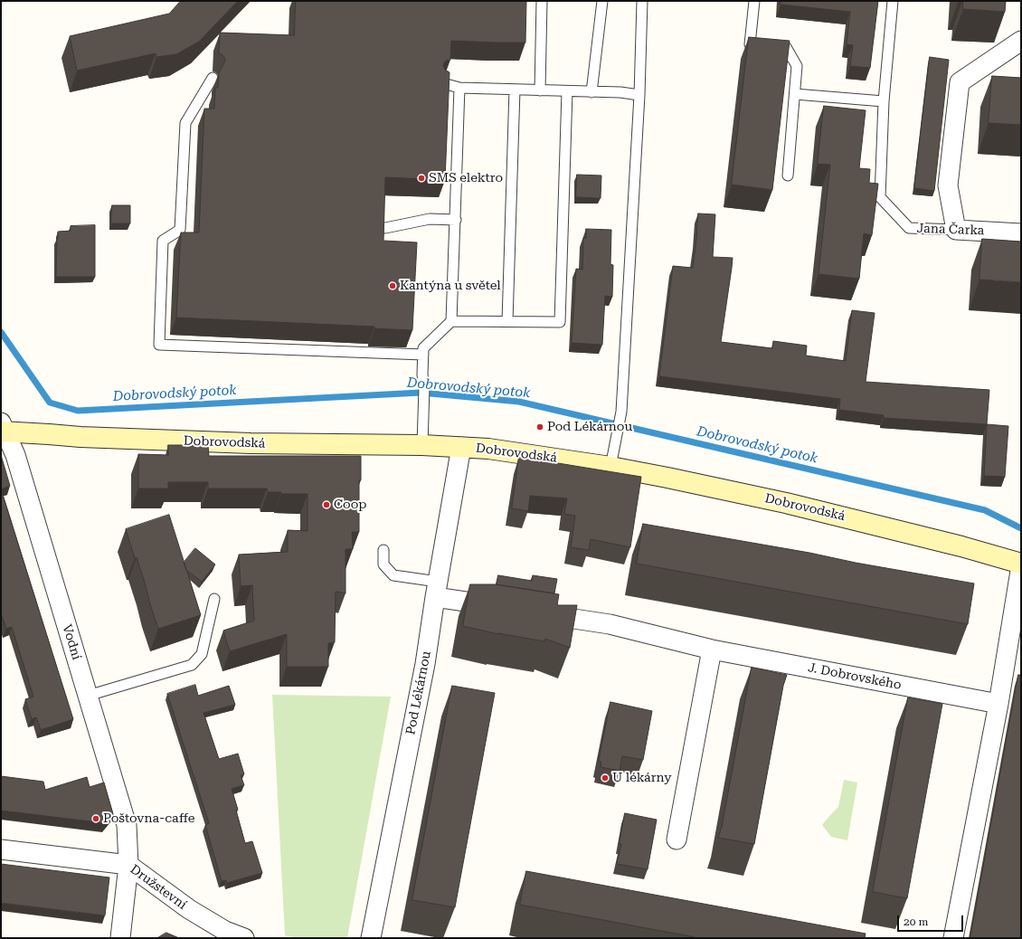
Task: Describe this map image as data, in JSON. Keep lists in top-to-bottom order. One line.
{"streets":{"main road":["Dobrovodská"],"street":["Jana Čarka","Vodní","J. Dobrovského","Pod Lékárnou","Družstevní"]},"crossings":[["Dobrovodská","Vodní"],["Dobrovodská","Pod Lékárnou"],["Vodní","Družstevní"]],"water":["Dobrovodský potok"],"places":["SMS elektro","Kantýna u světel","Pod Lékárnou","Coop","U lékárny","Poštovna-caffe"],"scale_bar":"20 m"}
